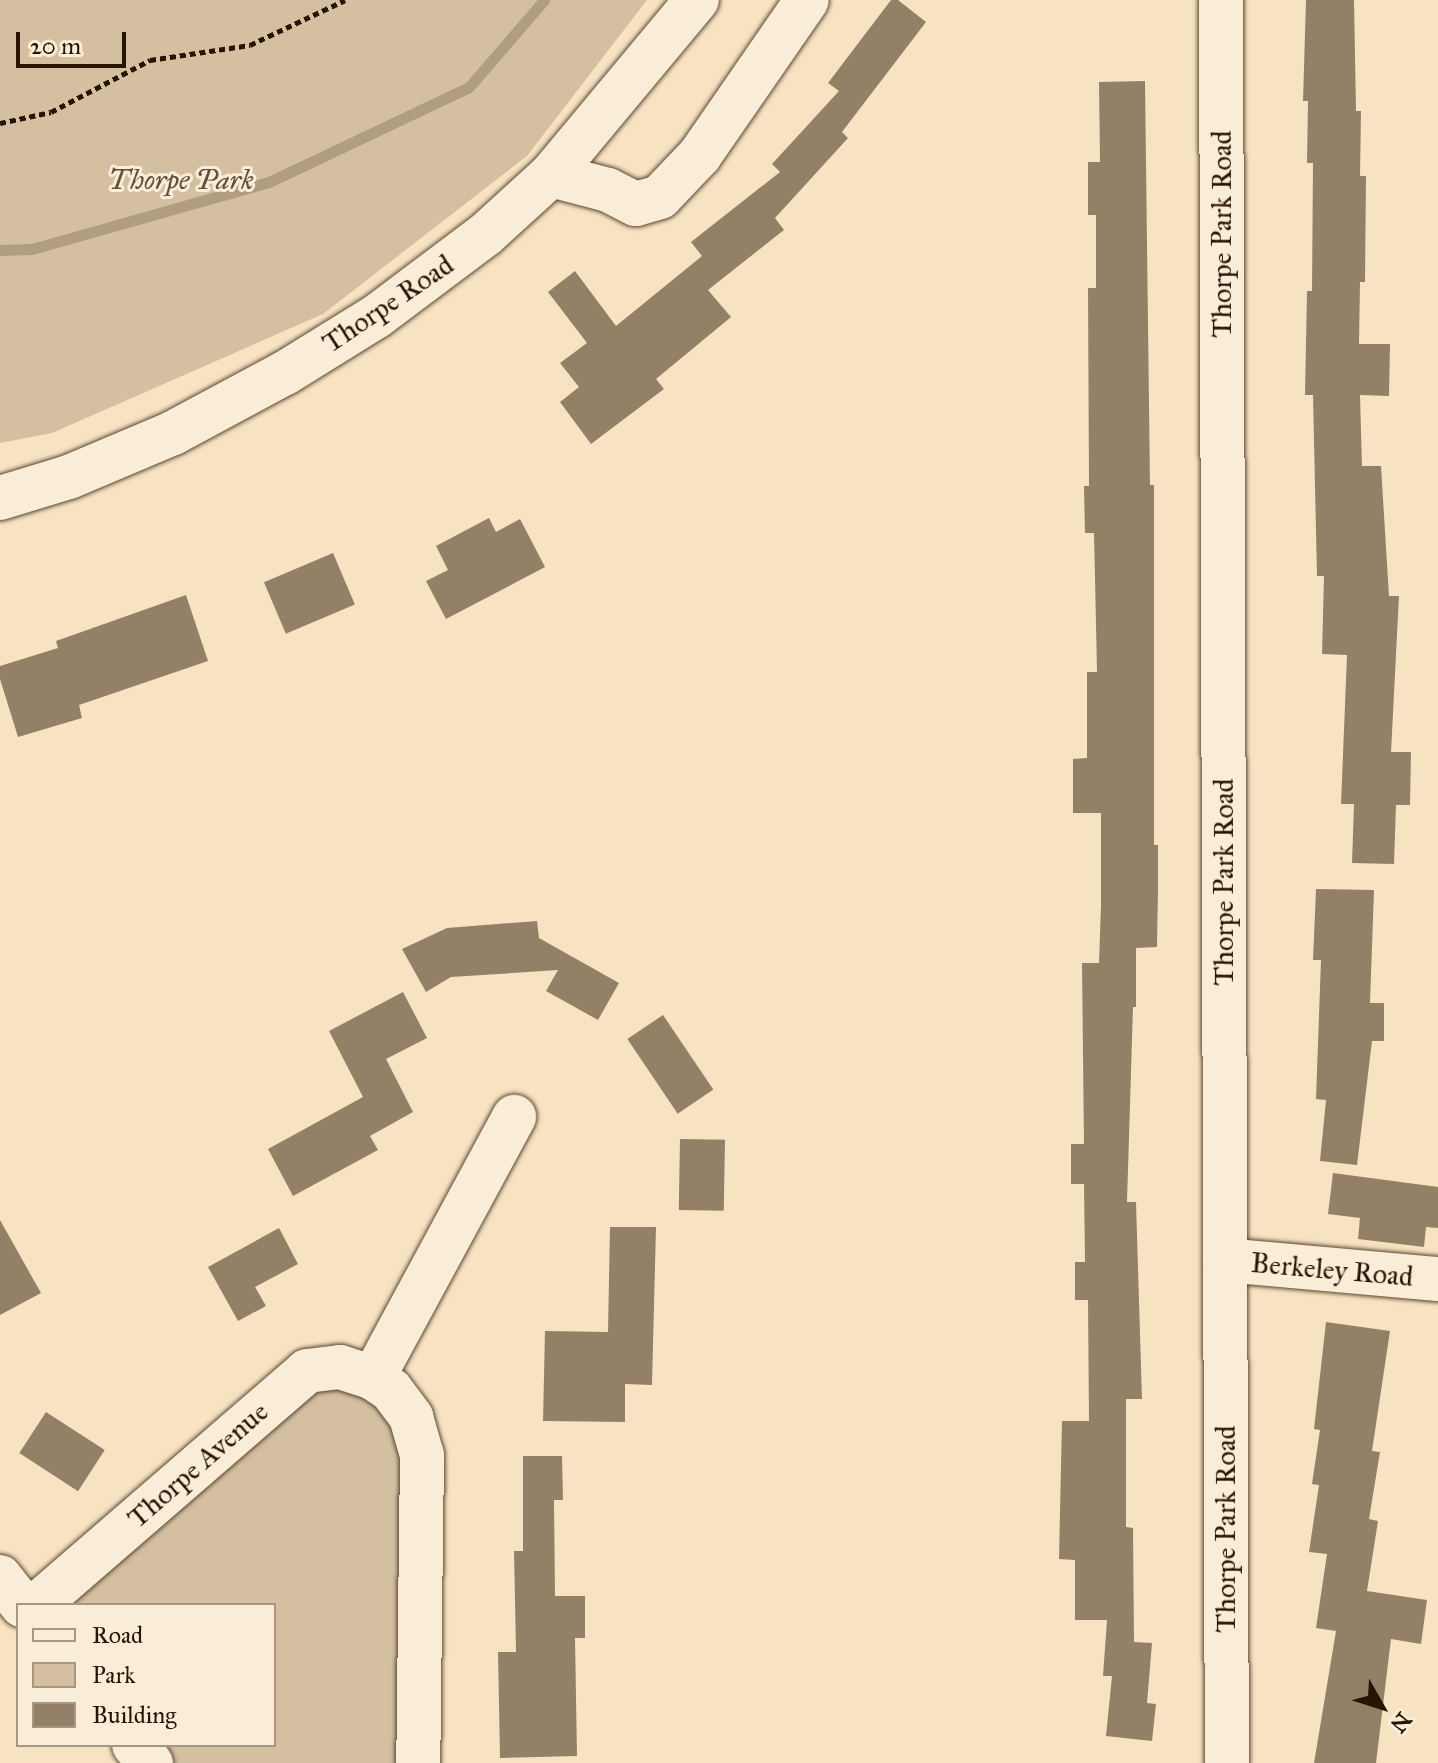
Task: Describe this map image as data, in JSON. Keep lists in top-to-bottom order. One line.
{"streets":{"street":["Thorpe Park Road","Thorpe Road","Berkeley Road","Thorpe Avenue"]},"crossings":[["Thorpe Park Road","Berkeley Road"]],"parks":["Thorpe Park"],"legend":["Road","Park","Building"],"scale_bar":"20 m","north":"bottom right"}
